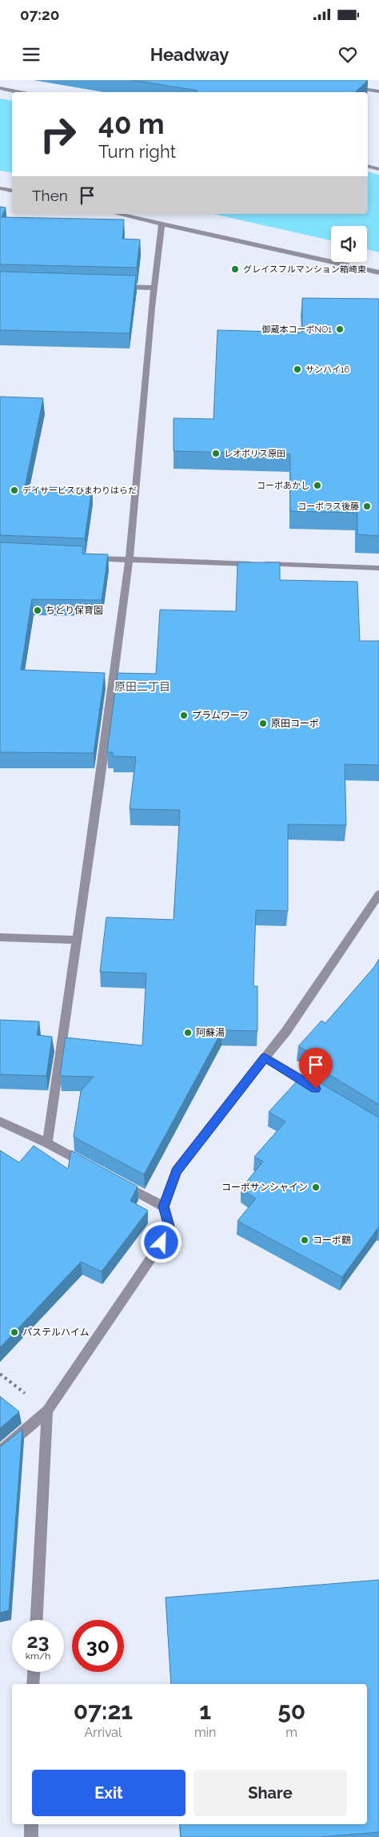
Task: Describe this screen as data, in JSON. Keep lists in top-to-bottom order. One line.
{"districts":["原田二丁目"],"places":["グレイスフルマンション箱崎東","御蔵本コーポNO1","サンハイ16","レオポリス原田","コーポあかし","デイサービスひまわりはらだ","コーポラス後藤","ちどり保育園","プラムワーフ","原田コーポ","阿蘇湯","コーポサンシャイン","コーポ鶴","パステルハイム"],"page":{"status":"07:20","header":"Headway","turn":["40 m","Turn right"],"then":"Then","speed":"23 km/h","limit":"30","eta":["07:21","Arrival","1","min","50","m"],"buttons":["Exit","Share"]}}
